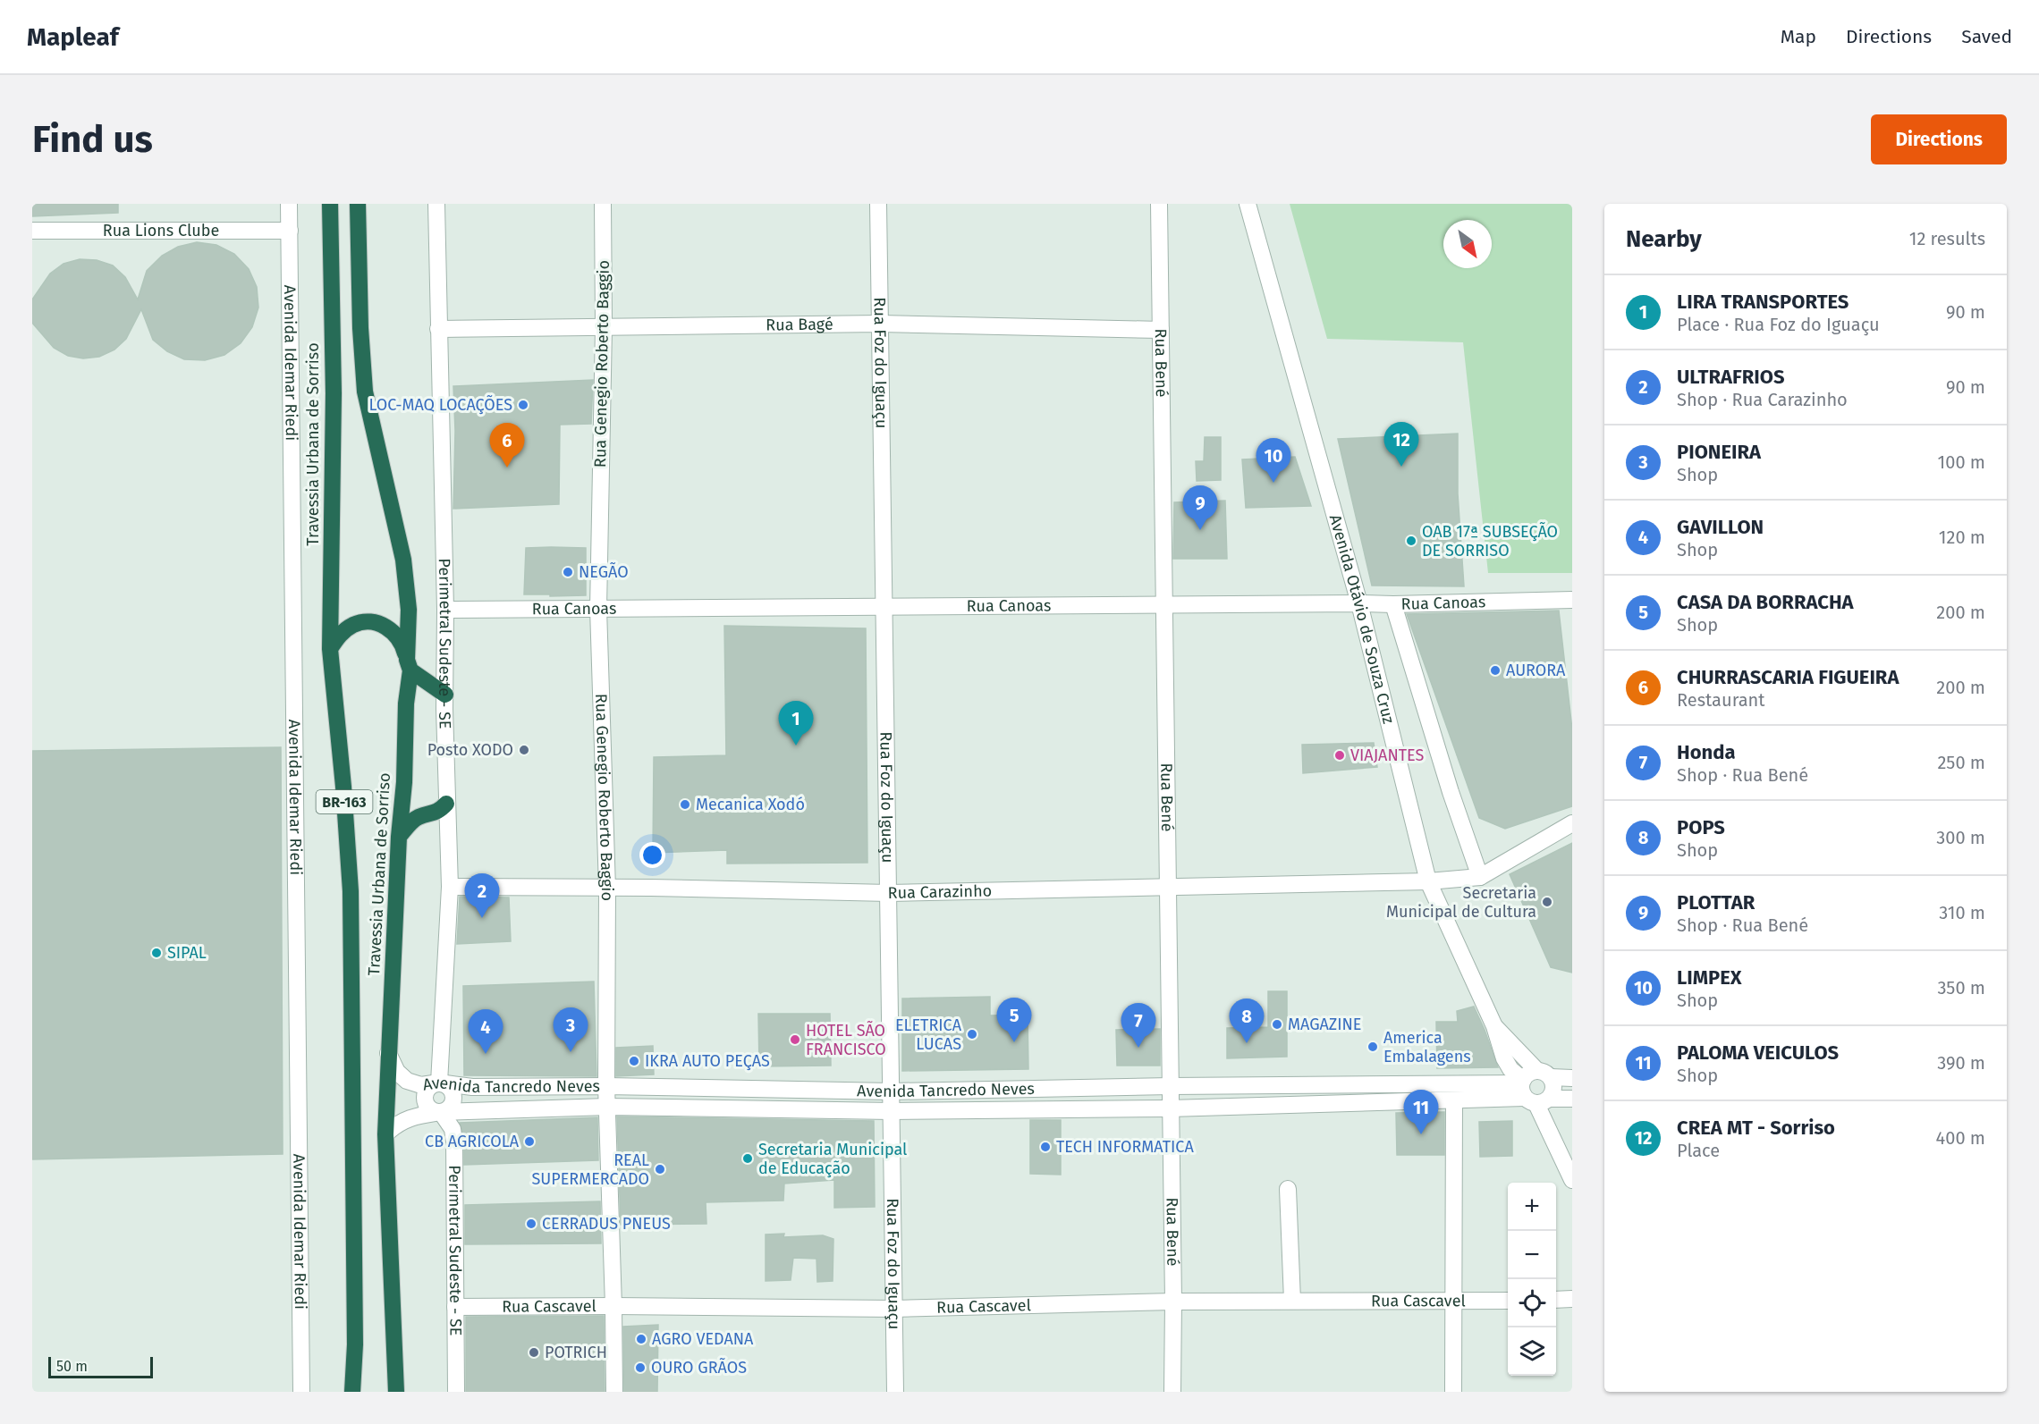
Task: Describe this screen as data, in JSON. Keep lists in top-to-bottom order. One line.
{"streets":{"highway":["Travessia Urbana de Sorriso","BR-163"],"street":["Rua Lions Clube","Rua Bagé","Avenida Idemar Riedi","Rua Genegio Roberto Baggio","Rua Foz do Iguaçu","Rua Bené","Rua Canoas","Avenida Otávio de Souza Cruz","Perimetral Sudeste - SE","Rua Carazinho","Avenida Tancredo Neves","Rua Cascavel"]},"crossings":[["Rua Lions Clube","Avenida Idemar Riedi"],["Rua Bagé","Rua Genegio Roberto Baggio"],["Rua Bagé","Rua Foz do Iguaçu"],["Rua Bagé","Rua Bené"],["Rua Bagé","Perimetral Sudeste - SE"],["Rua Genegio Roberto Baggio","Rua Canoas"],["Rua Genegio Roberto Baggio","Rua Carazinho"],["Rua Genegio Roberto Baggio","Avenida Tancredo Neves"],["Rua Genegio Roberto Baggio","Rua Cascavel"],["Rua Foz do Iguaçu","Rua Canoas"],["Rua Foz do Iguaçu","Rua Carazinho"],["Rua Foz do Iguaçu","Avenida Tancredo Neves"],["Rua Foz do Iguaçu","Rua Cascavel"],["Rua Bené","Rua Canoas"],["Rua Bené","Rua Carazinho"],["Rua Bené","Avenida Tancredo Neves"],["Rua Bené","Rua Cascavel"],["Travessia Urbana de Sorriso","Avenida Tancredo Neves"],["Rua Canoas","Avenida Otávio de Souza Cruz"],["Rua Canoas","Perimetral Sudeste - SE"],["Avenida Otávio de Souza Cruz","Rua Carazinho"],["Avenida Otávio de Souza Cruz","Avenida Tancredo Neves"],["Perimetral Sudeste - SE","Rua Carazinho"],["Perimetral Sudeste - SE","Avenida Tancredo Neves"],["Perimetral Sudeste - SE","Rua Cascavel"]],"places":["LOC-MAQ LOCAÇÕES","OAB 17ª SUBSEÇÃO DE SORRISO","NEGÃO","AURORA","Posto XODO","VIAJANTES","Mecanica Xodó","Secretaria Municipal de Cultura","SIPAL","MAGAZINE","ELETRICA LUCAS","HOTEL SÃO FRANCISCO","America Embalagens","IKRA AUTO PEÇAS","CB AGRICOLA","TECH INFORMATICA","Secretaria Municipal de Educação","REAL SUPERMERCADO","CERRADUS PNEUS","AGRO VEDANA","POTRICH","OURO GRÃOS"],"scale_bar":"50 m","north":"bottom right","page":{"header":"Mapleaf","nav":["Map","Directions","Saved"],"buttons":"Directions","title":"Find us","heading":["Nearby","12 results"],"list":[{"mark":"1","name":"LIRA TRANSPORTES","note":"Place · Rua Foz do Iguaçu","value":"90 m"},{"mark":"2","name":"ULTRAFRIOS","note":"Shop · Rua Carazinho","value":"90 m"},{"mark":"3","name":"PIONEIRA","note":"Shop","value":"100 m"},{"mark":"4","name":"GAVILLON","note":"Shop","value":"120 m"},{"mark":"5","name":"CASA DA BORRACHA","note":"Shop","value":"200 m"},{"mark":"6","name":"CHURRASCARIA FIGUEIRA","note":"Restaurant","value":"200 m"},{"mark":"7","name":"Honda","note":"Shop · Rua Bené","value":"250 m"},{"mark":"8","name":"POPS","note":"Shop","value":"300 m"},{"mark":"9","name":"PLOTTAR","note":"Shop · Rua Bené","value":"310 m"},{"mark":"10","name":"LIMPEX","note":"Shop","value":"350 m"},{"mark":"11","name":"PALOMA VEICULOS","note":"Shop","value":"390 m"},{"mark":"12","name":"CREA MT - Sorriso","note":"Place","value":"400 m"}],"pins":["12","6","10","9","1","2","5","8","7","3","4","11"],"map_buttons":["+","−"],"scale":"50 m"}}
